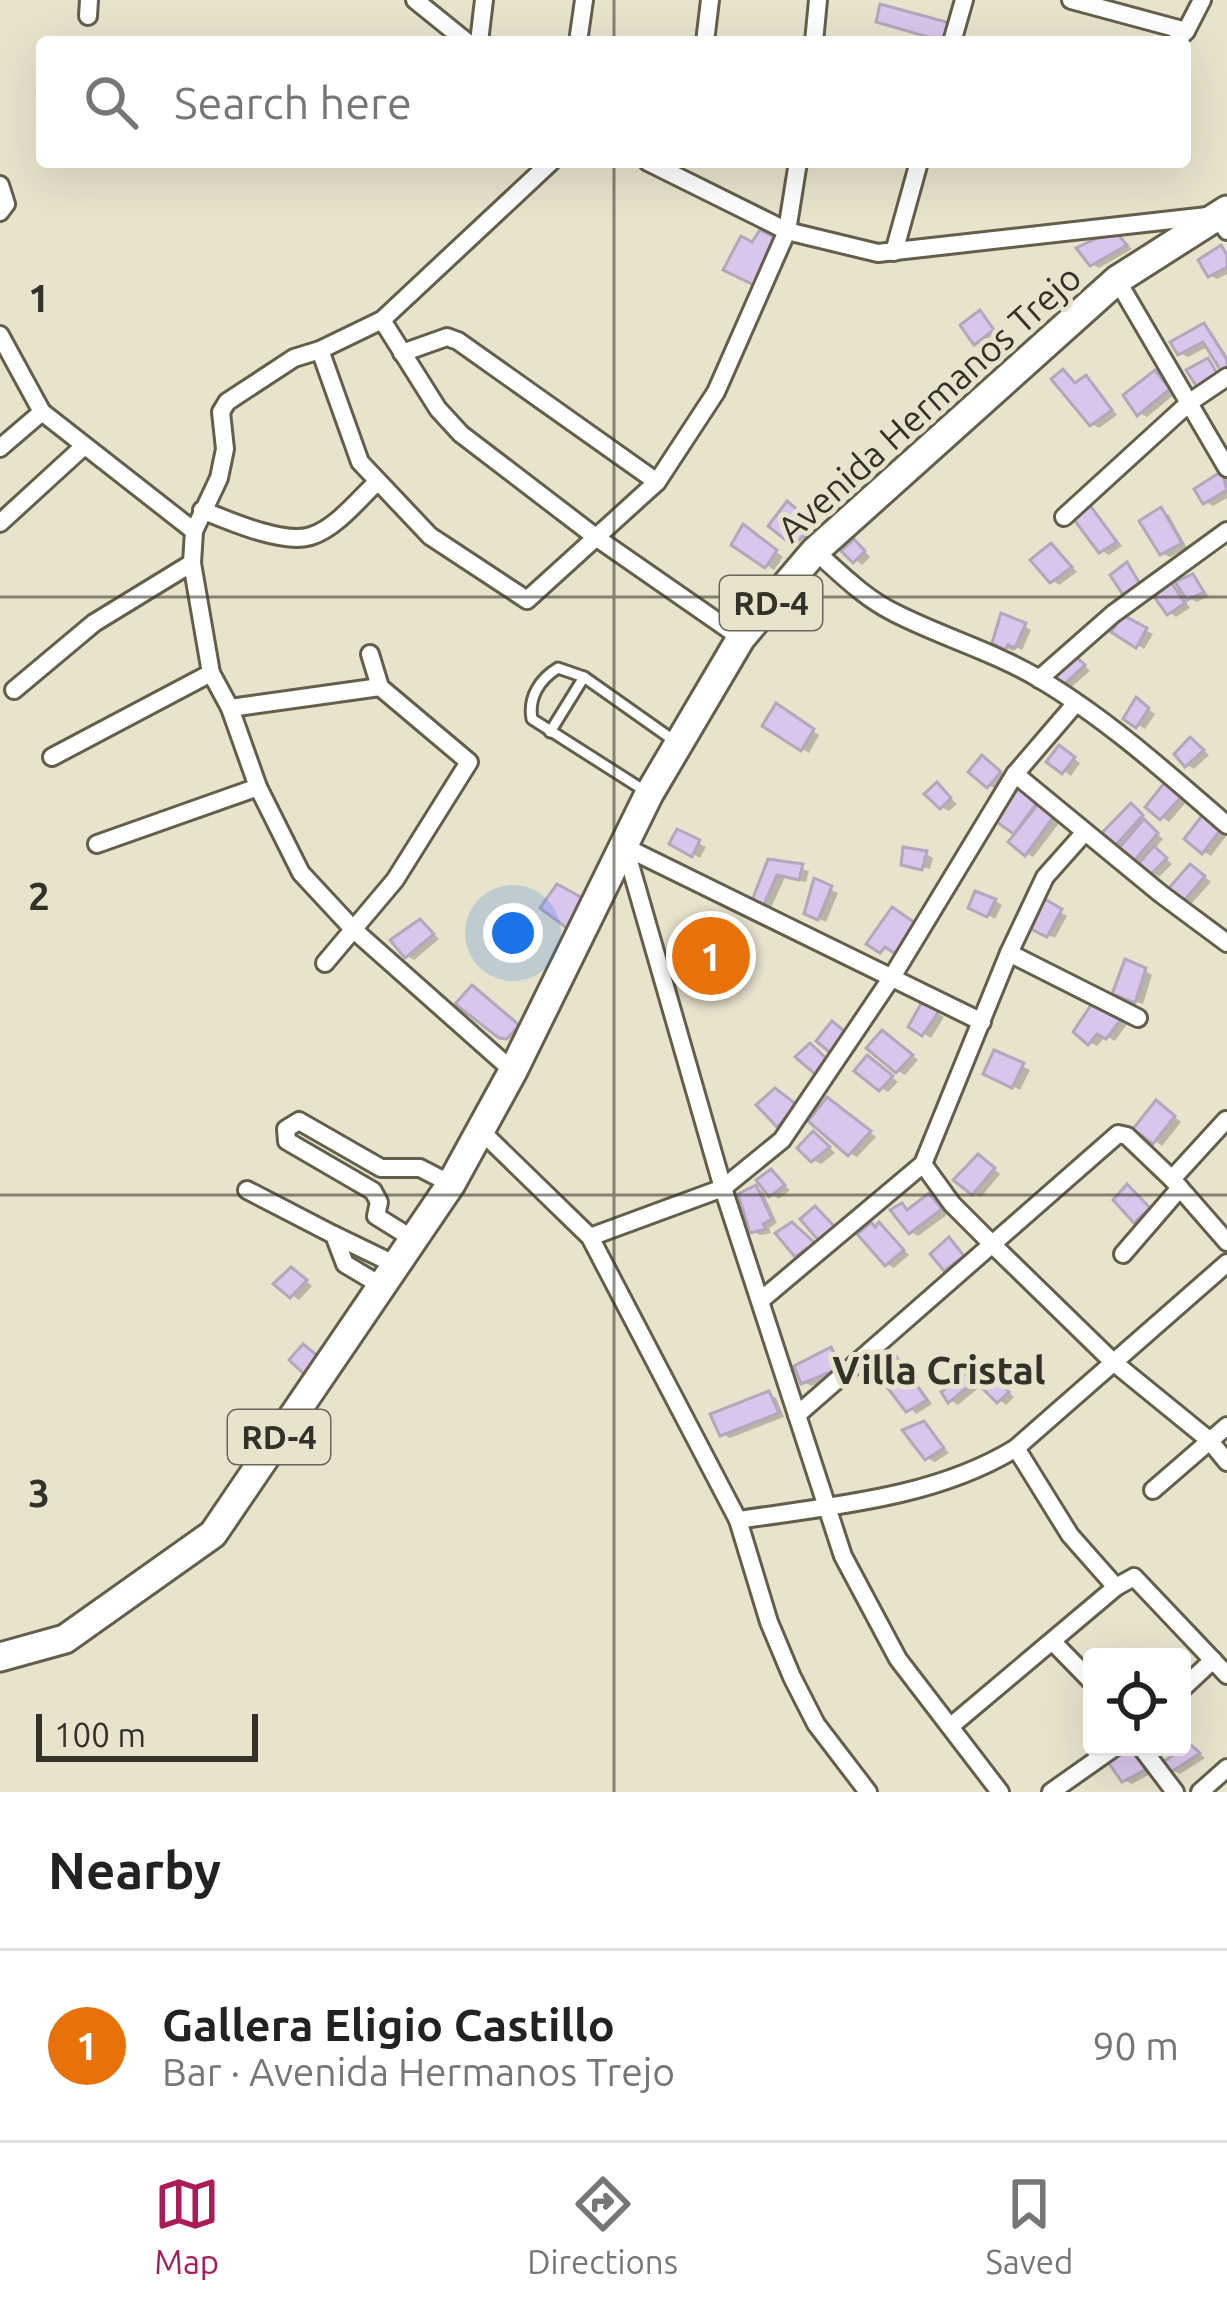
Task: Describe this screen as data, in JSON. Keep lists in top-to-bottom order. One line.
{"streets":{"main road":["Avenida Hermanos Trejo","RD-4"]},"crossings":[["Avenida Hermanos Trejo","RD-4"]],"districts":["Villa Cristal"],"scale_bar":"100 m","page":{"search":"Search here","pins":"1","scale":"100 m","heading":"Nearby","list":[{"mark":"1","name":"Gallera Eligio Castillo","note":"Bar · Avenida Hermanos Trejo","value":"90 m"}],"nav":["Map","Directions","Saved"]},"grid":{"rows":["1","2","3"]}}
